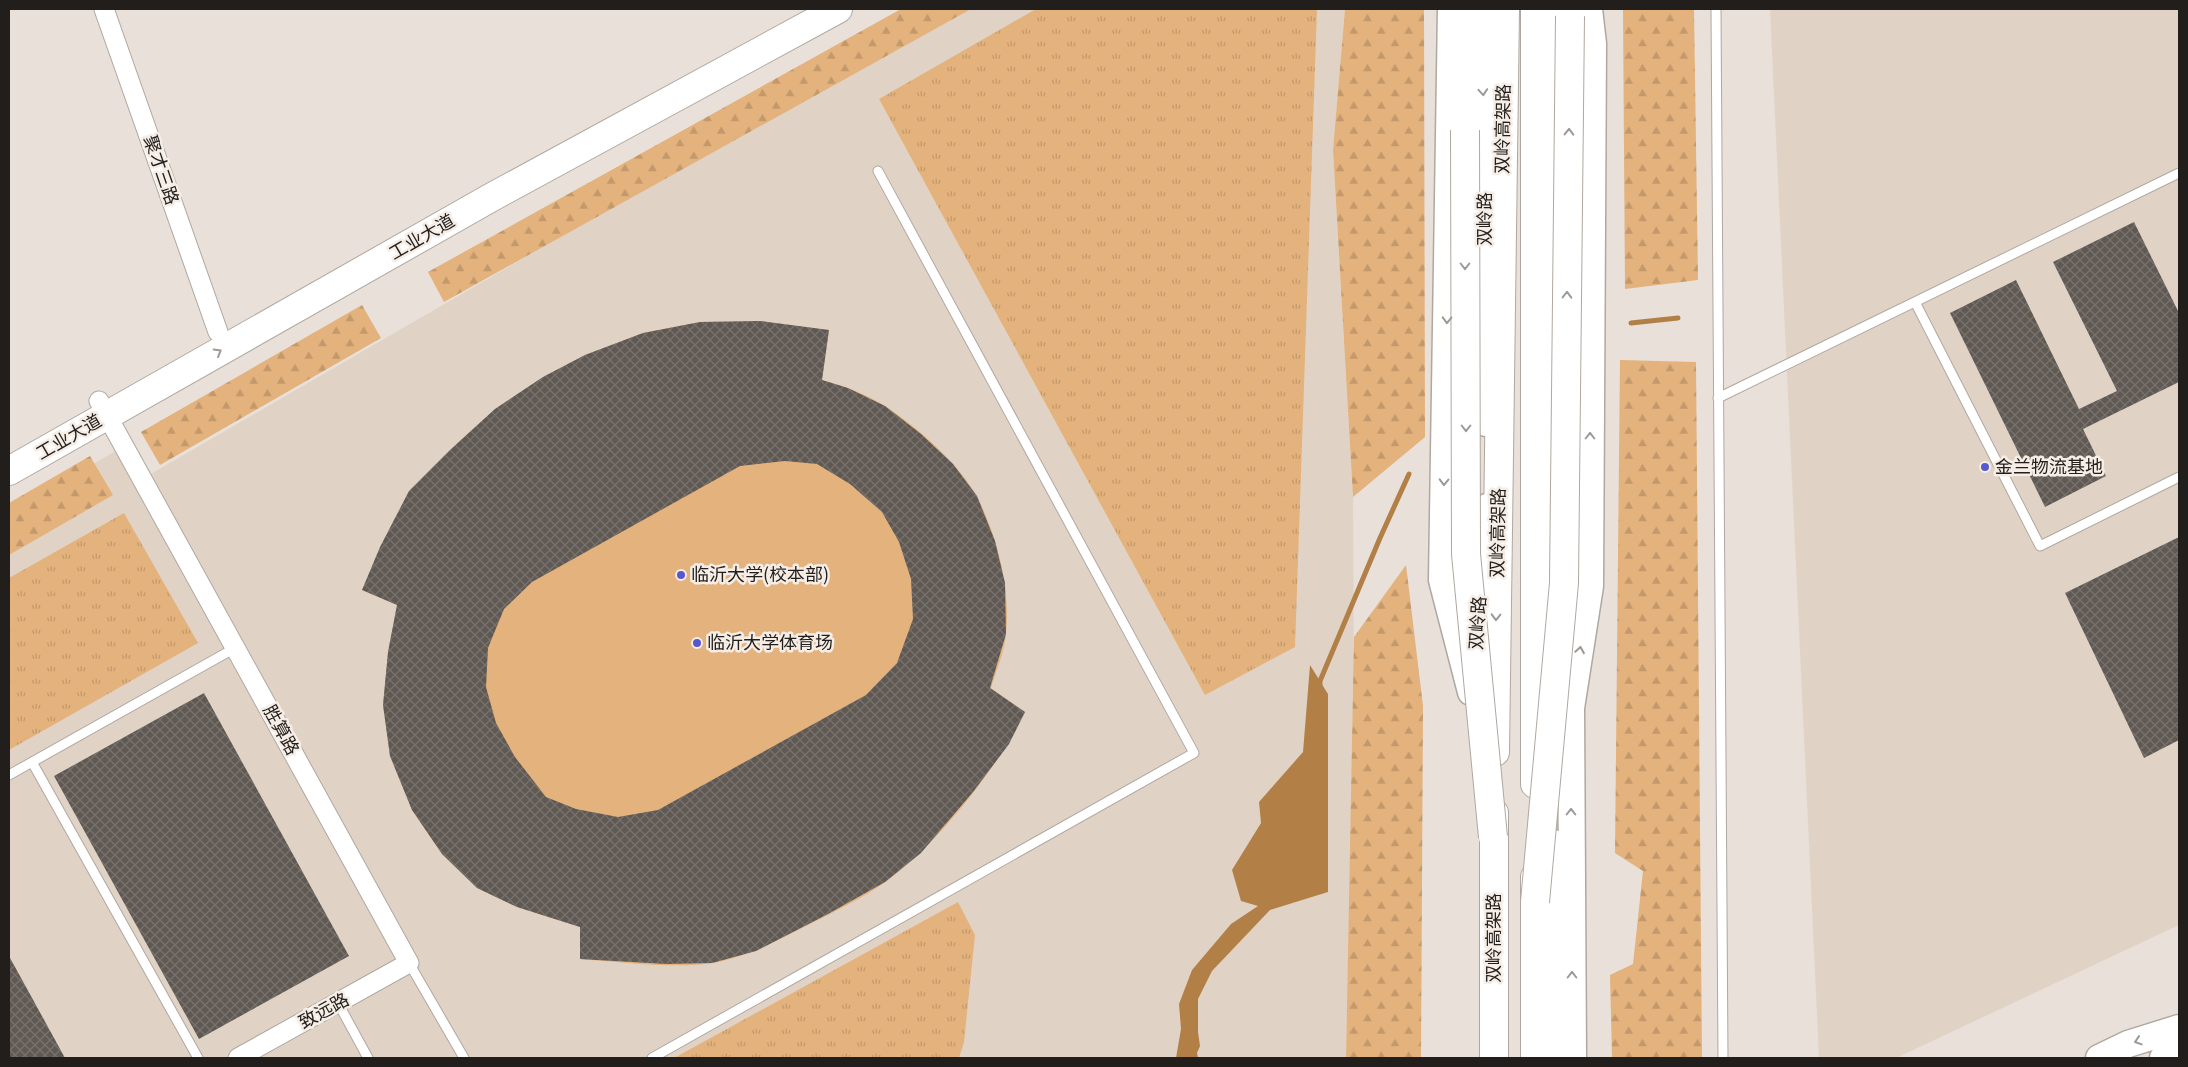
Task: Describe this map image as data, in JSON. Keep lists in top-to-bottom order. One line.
{"streets":{"main road":["双岭高架路","双岭路","工业大道"],"street":["聚才三路","胜算路","致远路"]},"crossings":[["聚才三路","工业大道"],["工业大道","胜算路"],["胜算路","致远路"]],"places":["金兰物流基地","临沂大学(校本部)","临沂大学体育场"]}
